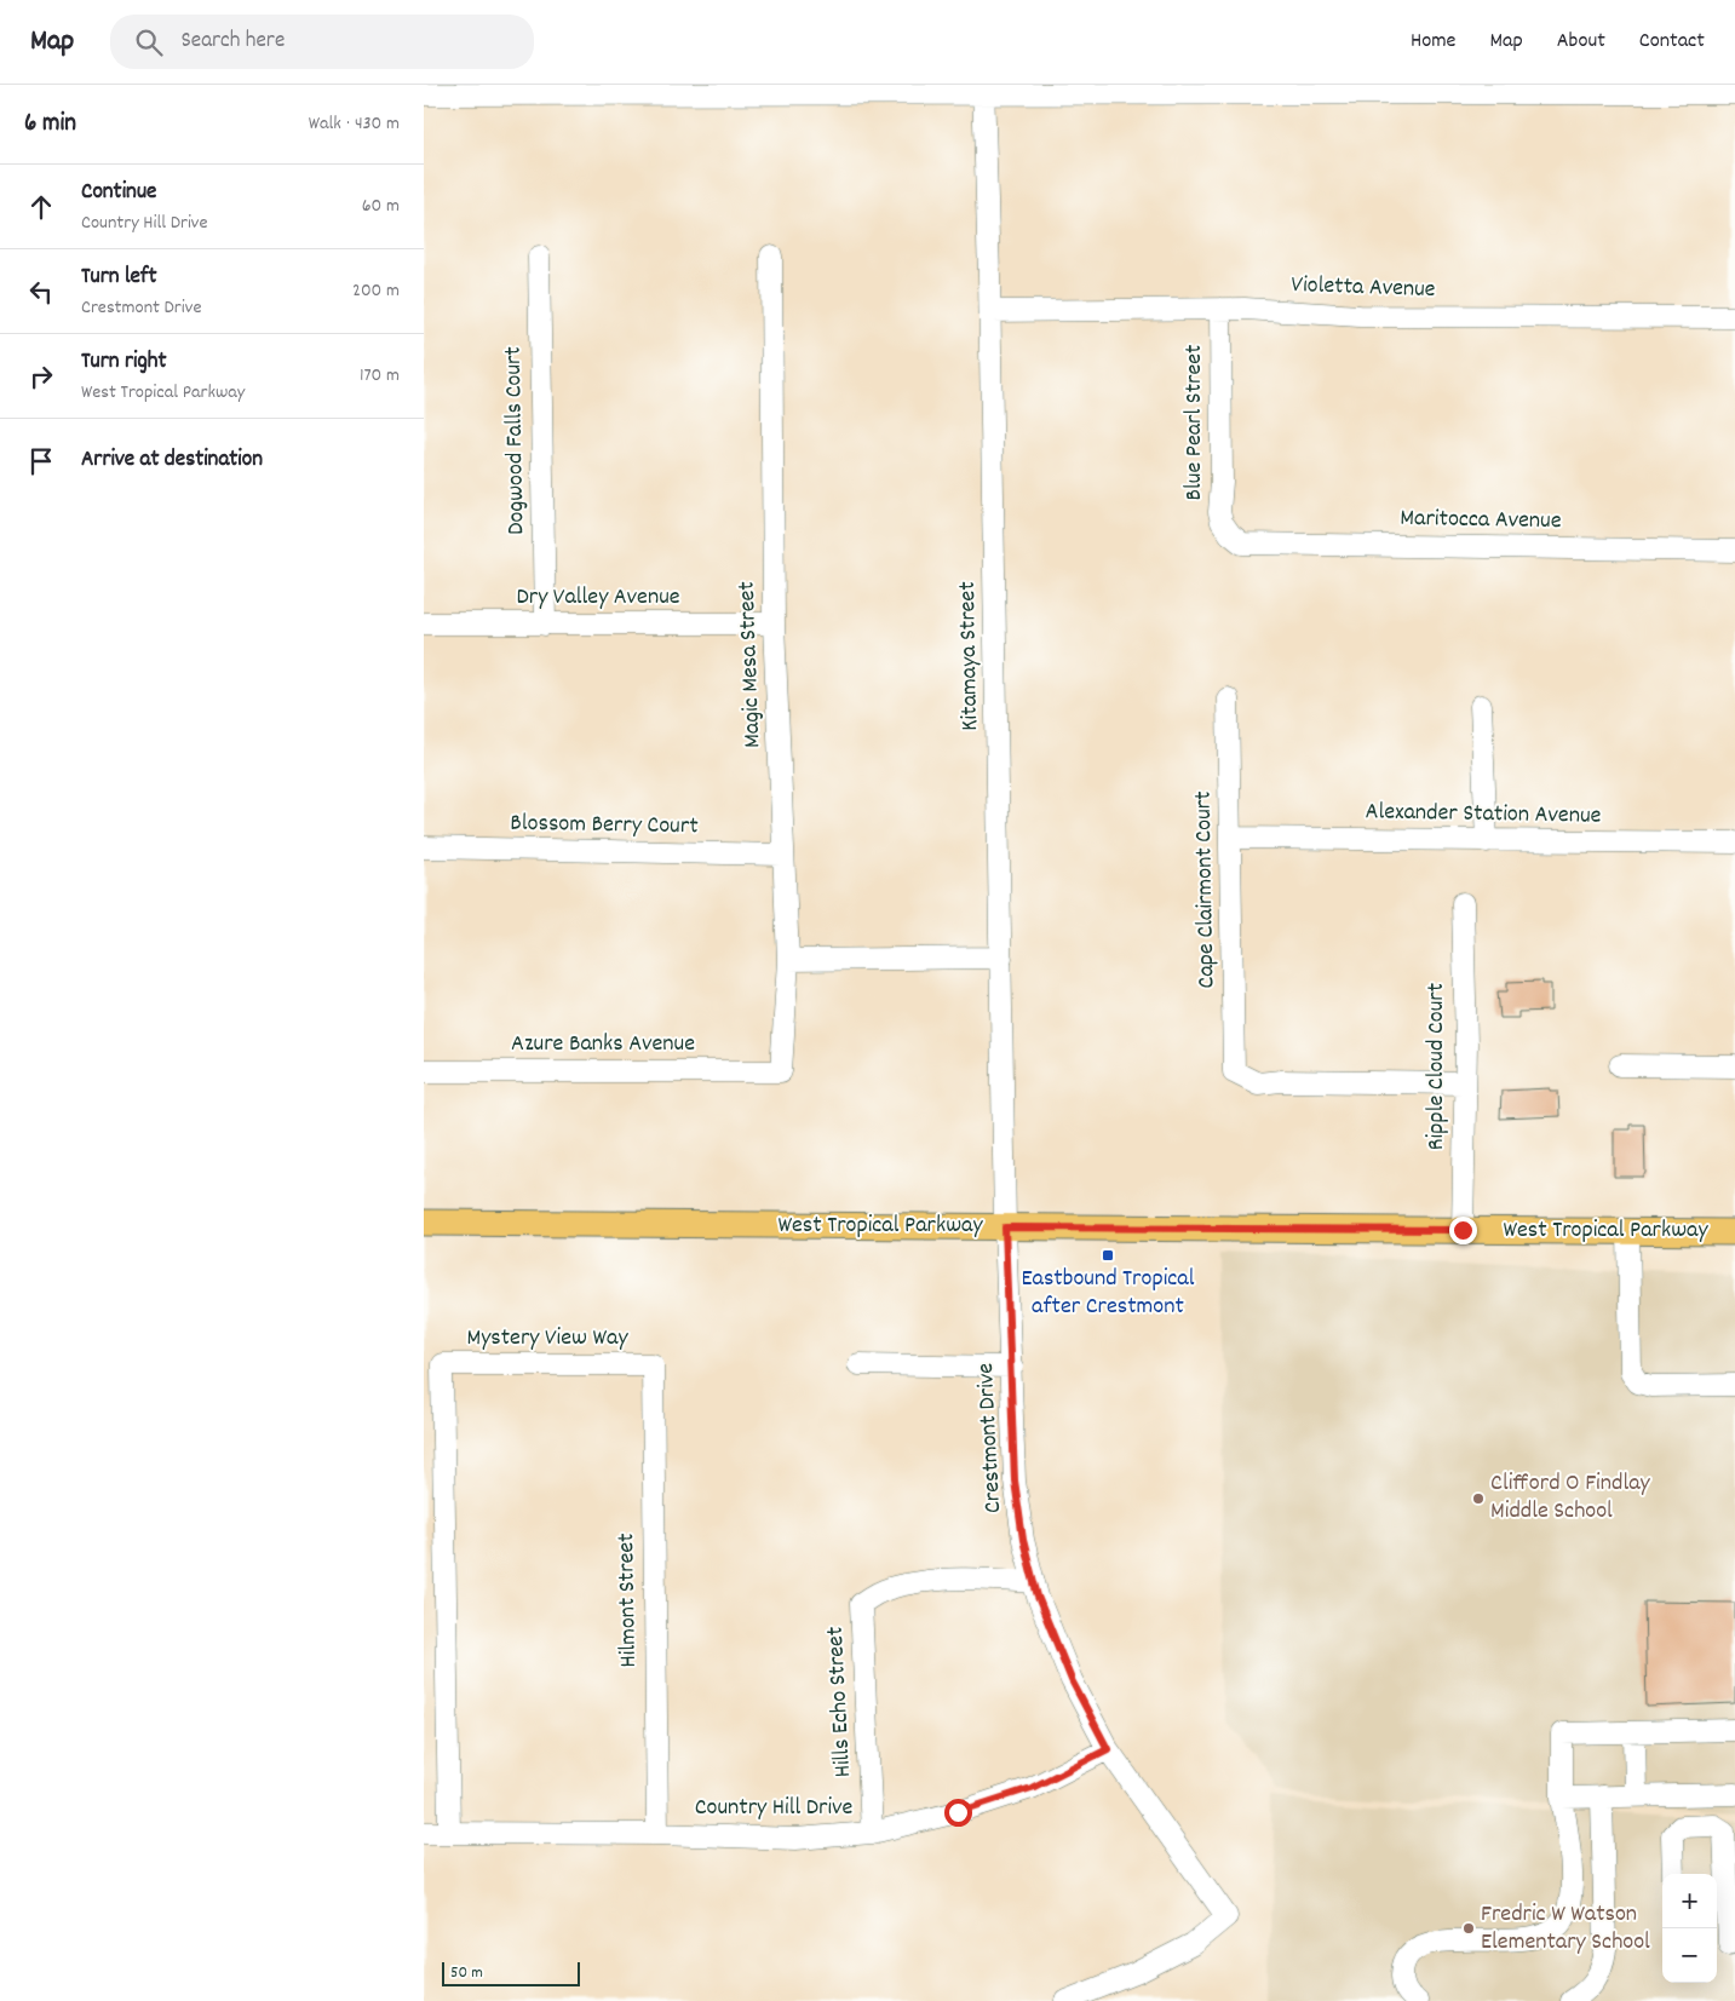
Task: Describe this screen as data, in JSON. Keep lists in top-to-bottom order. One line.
{"streets":{"main road":["West Tropical Parkway"],"street":["Violetta Avenue","Blue Pearl Street","Dogwood Falls Court","Maritocca Avenue","Dry Valley Avenue","Kitamaya Street","Magic Mesa Street","Alexander Station Avenue","Blossom Berry Court","Cape Clairmont Court","Azure Banks Avenue","Ripple Cloud Court","Mystery View Way","Crestmont Drive","Hilmont Street","Hills Echo Street","Country Hill Drive"]},"crossings":[["Violetta Avenue","Blue Pearl Street"],["Violetta Avenue","Kitamaya Street"],["Blue Pearl Street","Maritocca Avenue"],["Dogwood Falls Court","Dry Valley Avenue"],["Dry Valley Avenue","Magic Mesa Street"],["Kitamaya Street","West Tropical Parkway"],["Kitamaya Street","Crestmont Drive"],["Magic Mesa Street","Blossom Berry Court"],["Magic Mesa Street","Azure Banks Avenue"],["Alexander Station Avenue","Cape Clairmont Court"],["Cape Clairmont Court","Ripple Cloud Court"],["Ripple Cloud Court","West Tropical Parkway"],["West Tropical Parkway","Crestmont Drive"],["Mystery View Way","Hilmont Street"],["Mystery View Way","Country Hill Drive"],["Crestmont Drive","Hills Echo Street"],["Crestmont Drive","Country Hill Drive"],["Hilmont Street","Country Hill Drive"],["Hills Echo Street","Country Hill Drive"]],"places":{"transit":["Eastbound Tropical after Crestmont"],"other":["Clifford O Findlay Middle School","Fredric W Watson Elementary School"]},"scale_bar":"50 m","page":{"header":"Map","search":"Search here","nav":["Home","Map","About","Contact"],"heading":["6 min","Walk · 430 m"],"list":[["Continue","Country Hill Drive","60 m"],["Turn left","Crestmont Drive","200 m"],["Turn right","West Tropical Parkway","170 m"],"Arrive at destination"],"map_buttons":["+","−"],"scale":"50 m"}}
